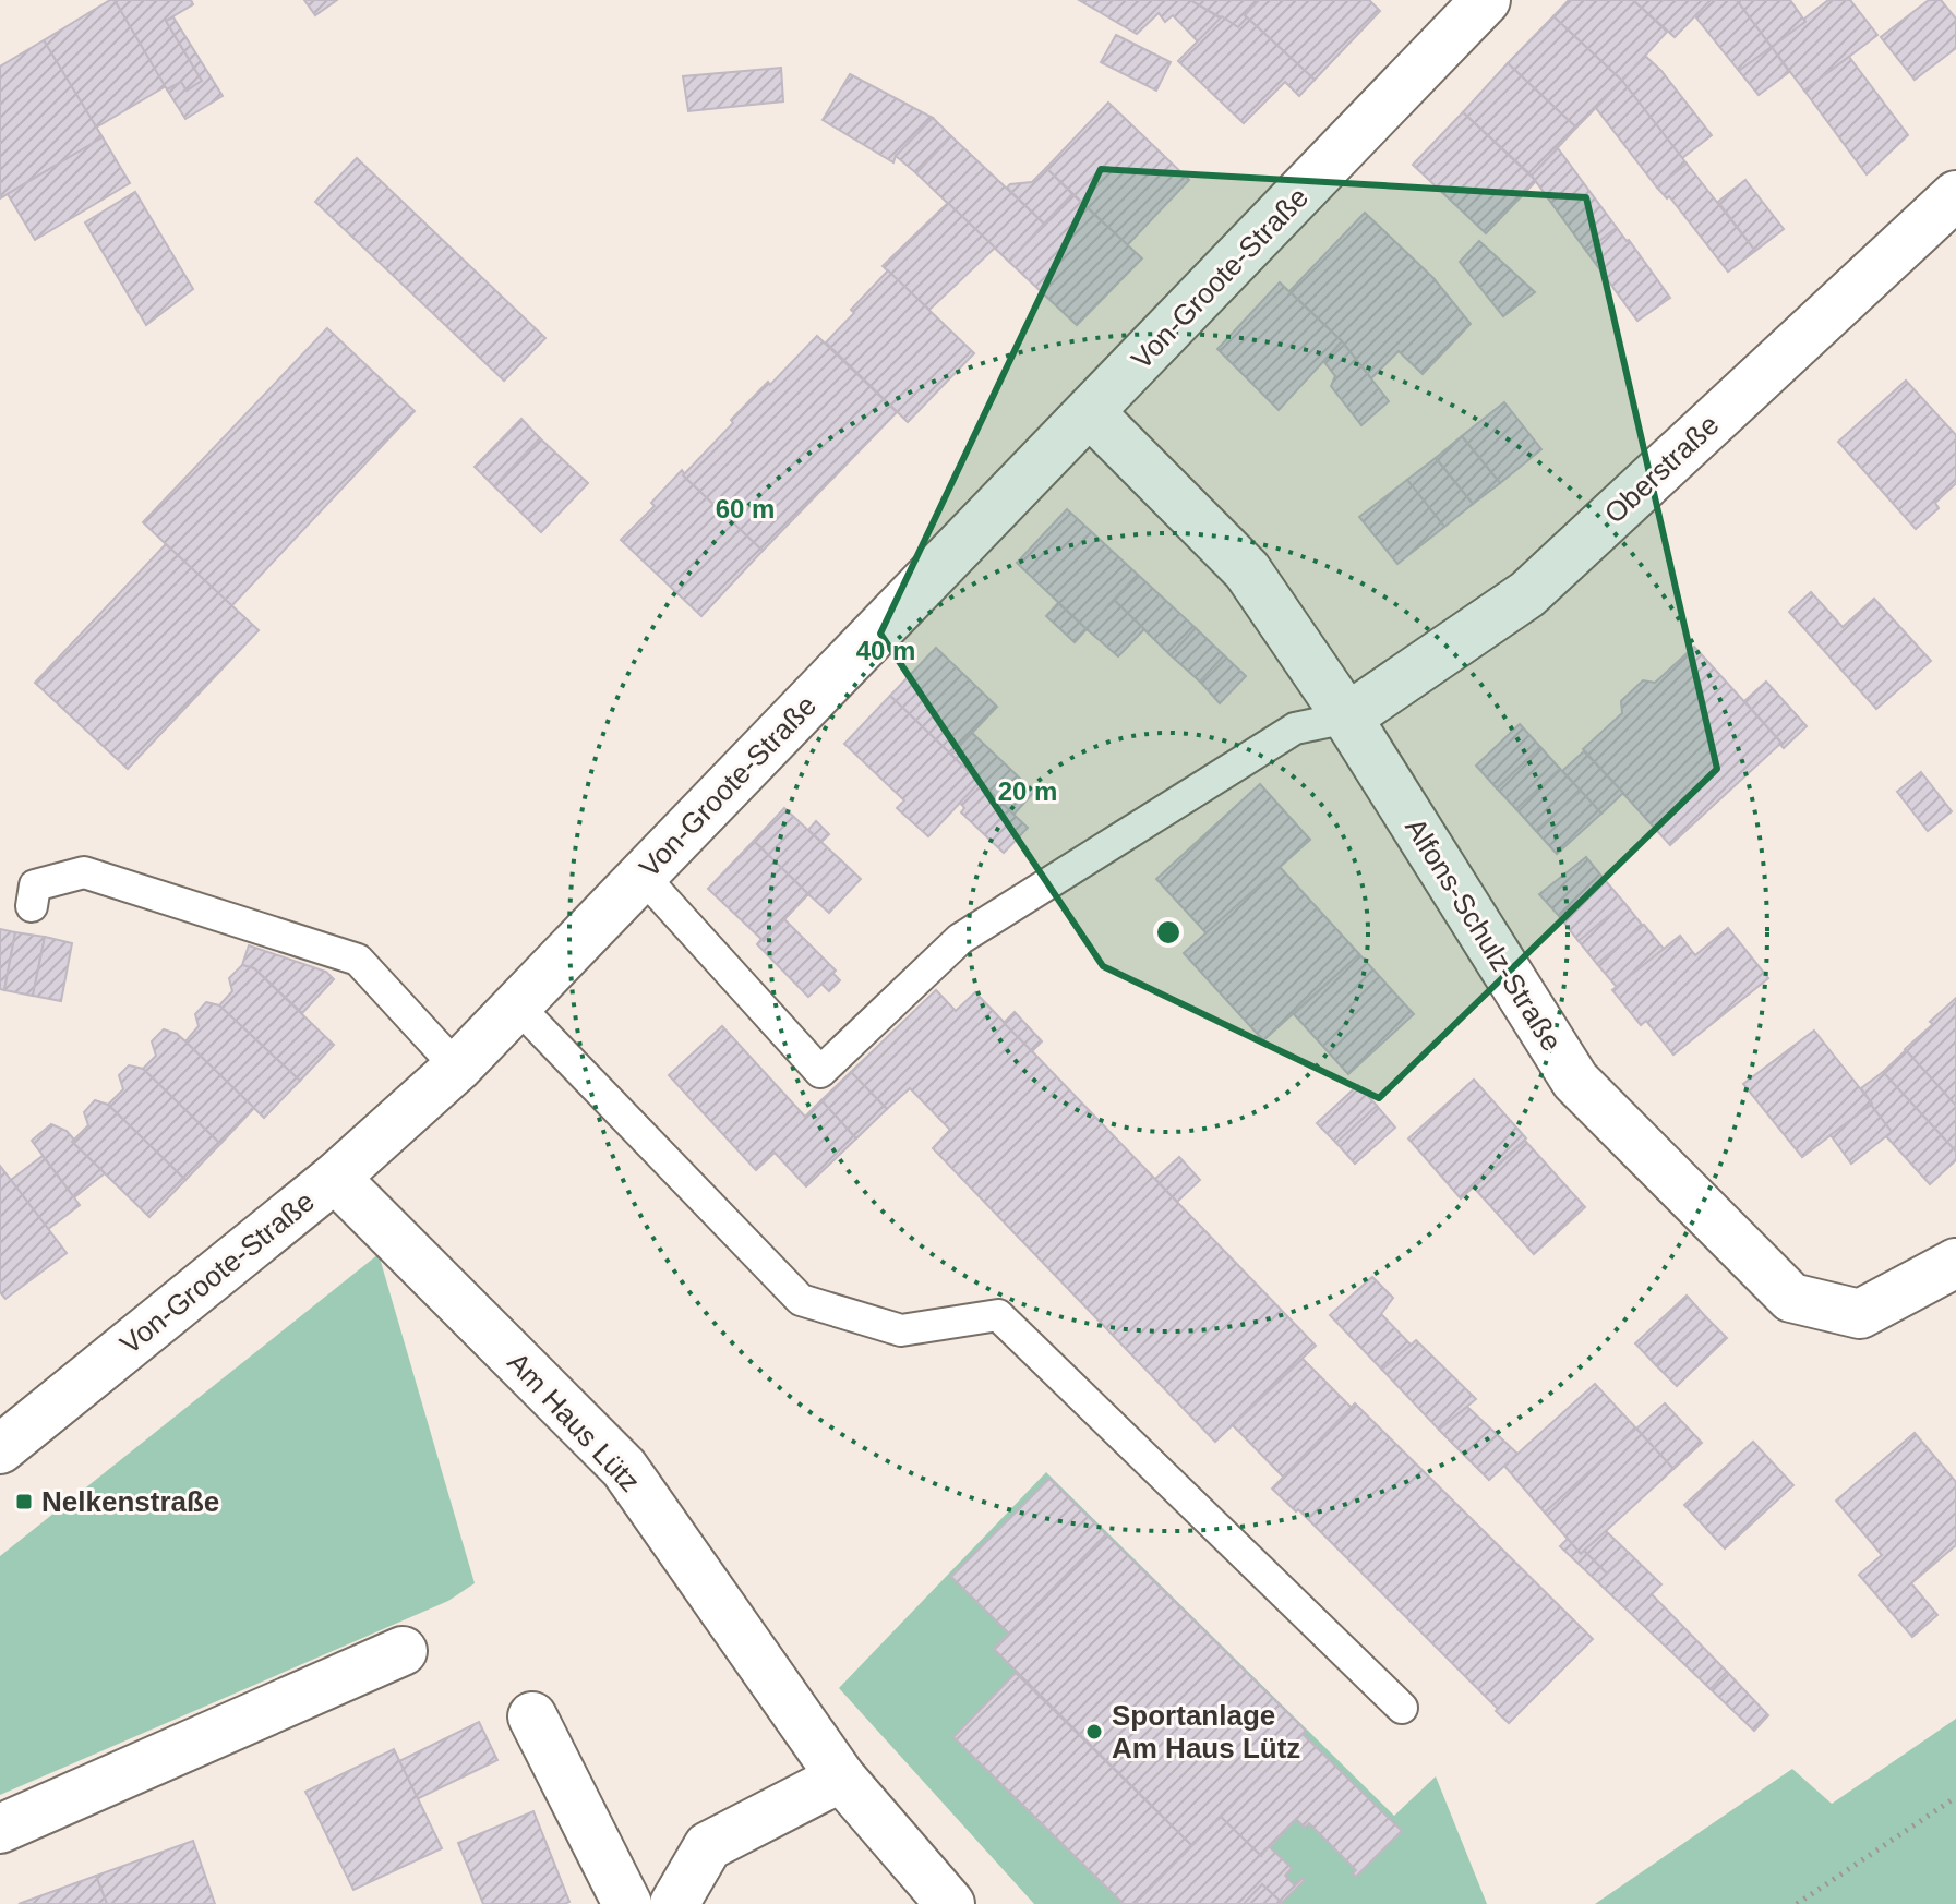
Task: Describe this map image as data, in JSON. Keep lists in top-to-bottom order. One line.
{"streets":{"street":["Von-Groote-Straße","Oberstraße","Alfons-Schulz-Straße","Am Haus Lütz"]},"crossings":[["Von-Groote-Straße","Alfons-Schulz-Straße"],["Von-Groote-Straße","Am Haus Lütz"],["Oberstraße","Alfons-Schulz-Straße"]],"places":{"transit":["Nelkenstraße"],"other":["Sportanlage Am Haus Lütz"]},"rings":["60 m","40 m","20 m"]}
